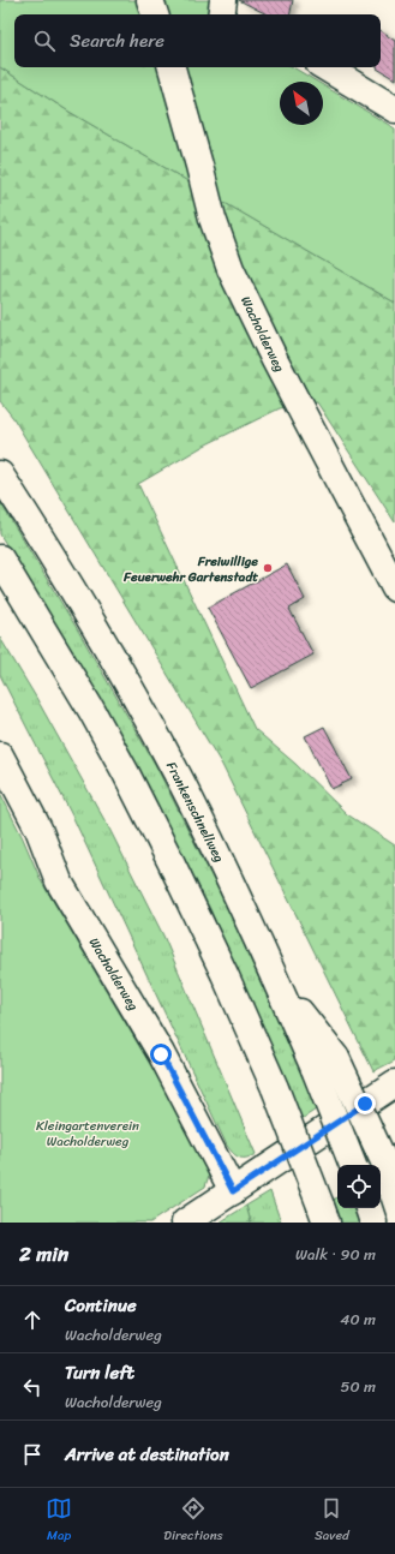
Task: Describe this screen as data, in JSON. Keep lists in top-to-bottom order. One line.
{"streets":{"main road":["Wacholderweg","Frankenschnellweg"]},"parks":["Kleingartenverein Wacholderweg"],"places":["Freiwillige Feuerwehr Gartenstadt"],"north":"top left","page":{"search":"Search here","heading":["2 min","Walk · 90 m"],"list":[["Continue","Wacholderweg","40 m"],["Turn left","Wacholderweg","50 m"],"Arrive at destination"],"nav":["Map","Directions","Saved"]}}
